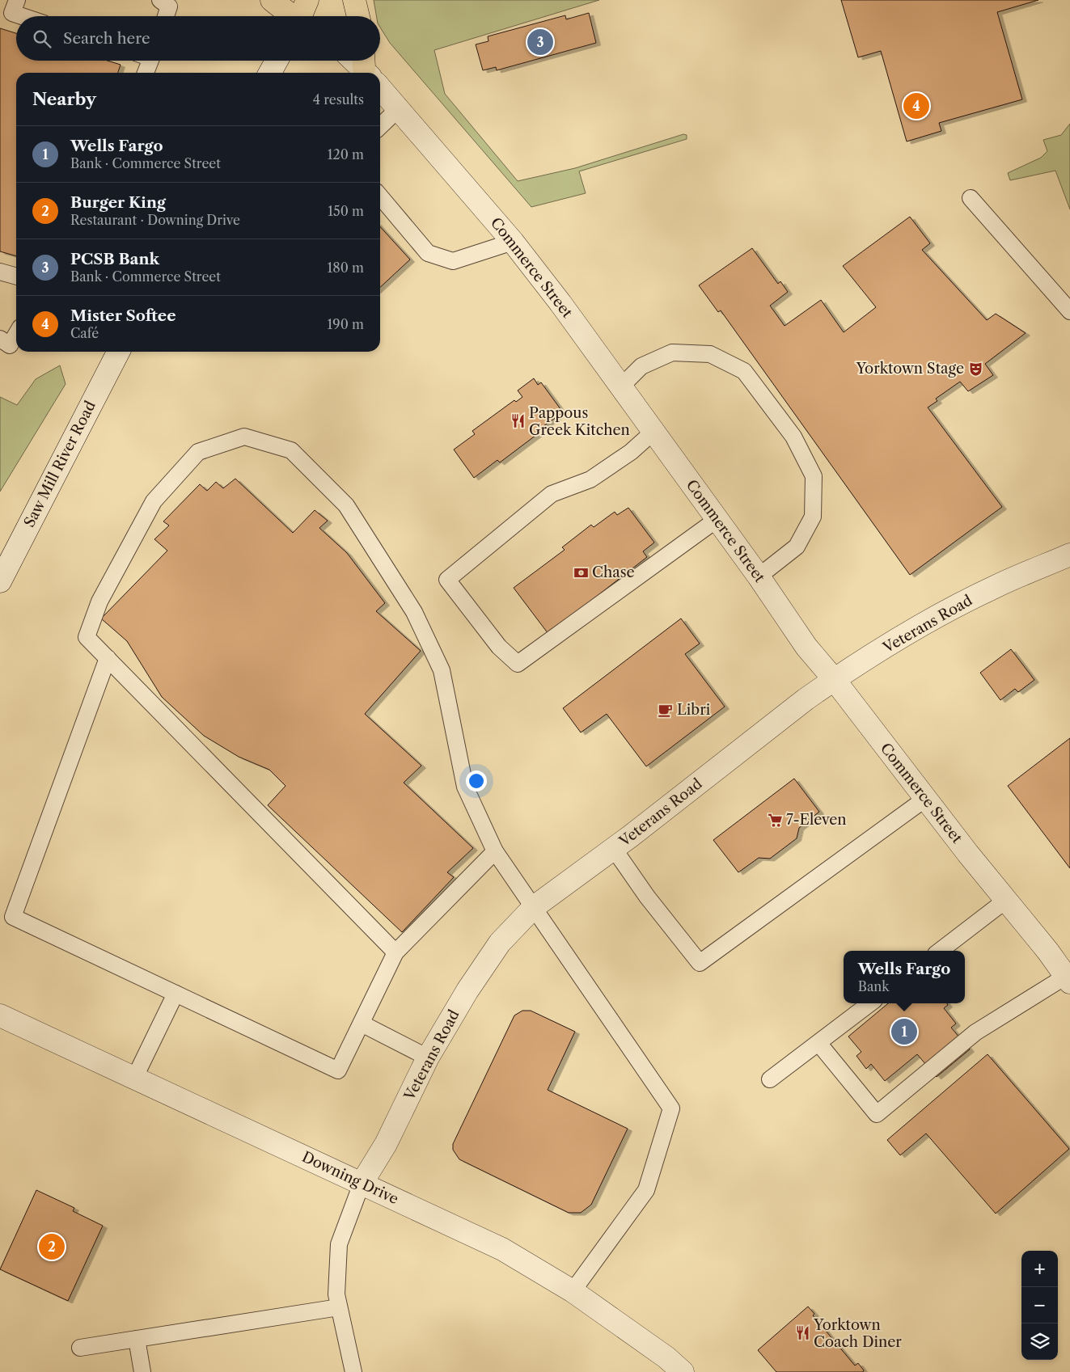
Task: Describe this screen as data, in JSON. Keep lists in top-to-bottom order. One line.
{"streets":{"street":["Commerce Street","Saw Mill River Road","Veterans Road","Downing Drive"]},"crossings":[["Commerce Street","Veterans Road"],["Veterans Road","Downing Drive"]],"places":{"theatre":["Yorktown Stage"],"restaurant":["Pappous Greek Kitchen","Yorktown Coach Diner"],"bank":["Chase"],"cafe":["Libri"],"supermarket":["7-Eleven"]},"page":{"search":"Search here","pins":["3","4","1","2"],"heading":["Nearby","4 results"],"list":[{"mark":"1","name":"Wells Fargo","note":"Bank · Commerce Street","value":"120 m"},{"mark":"2","name":"Burger King","note":"Restaurant · Downing Drive","value":"150 m"},{"mark":"3","name":"PCSB Bank","note":"Bank · Commerce Street","value":"180 m"},{"mark":"4","name":"Mister Softee","note":"Café","value":"190 m"}],"popup":["Wells Fargo","Bank"],"map_buttons":["+","−"]}}
